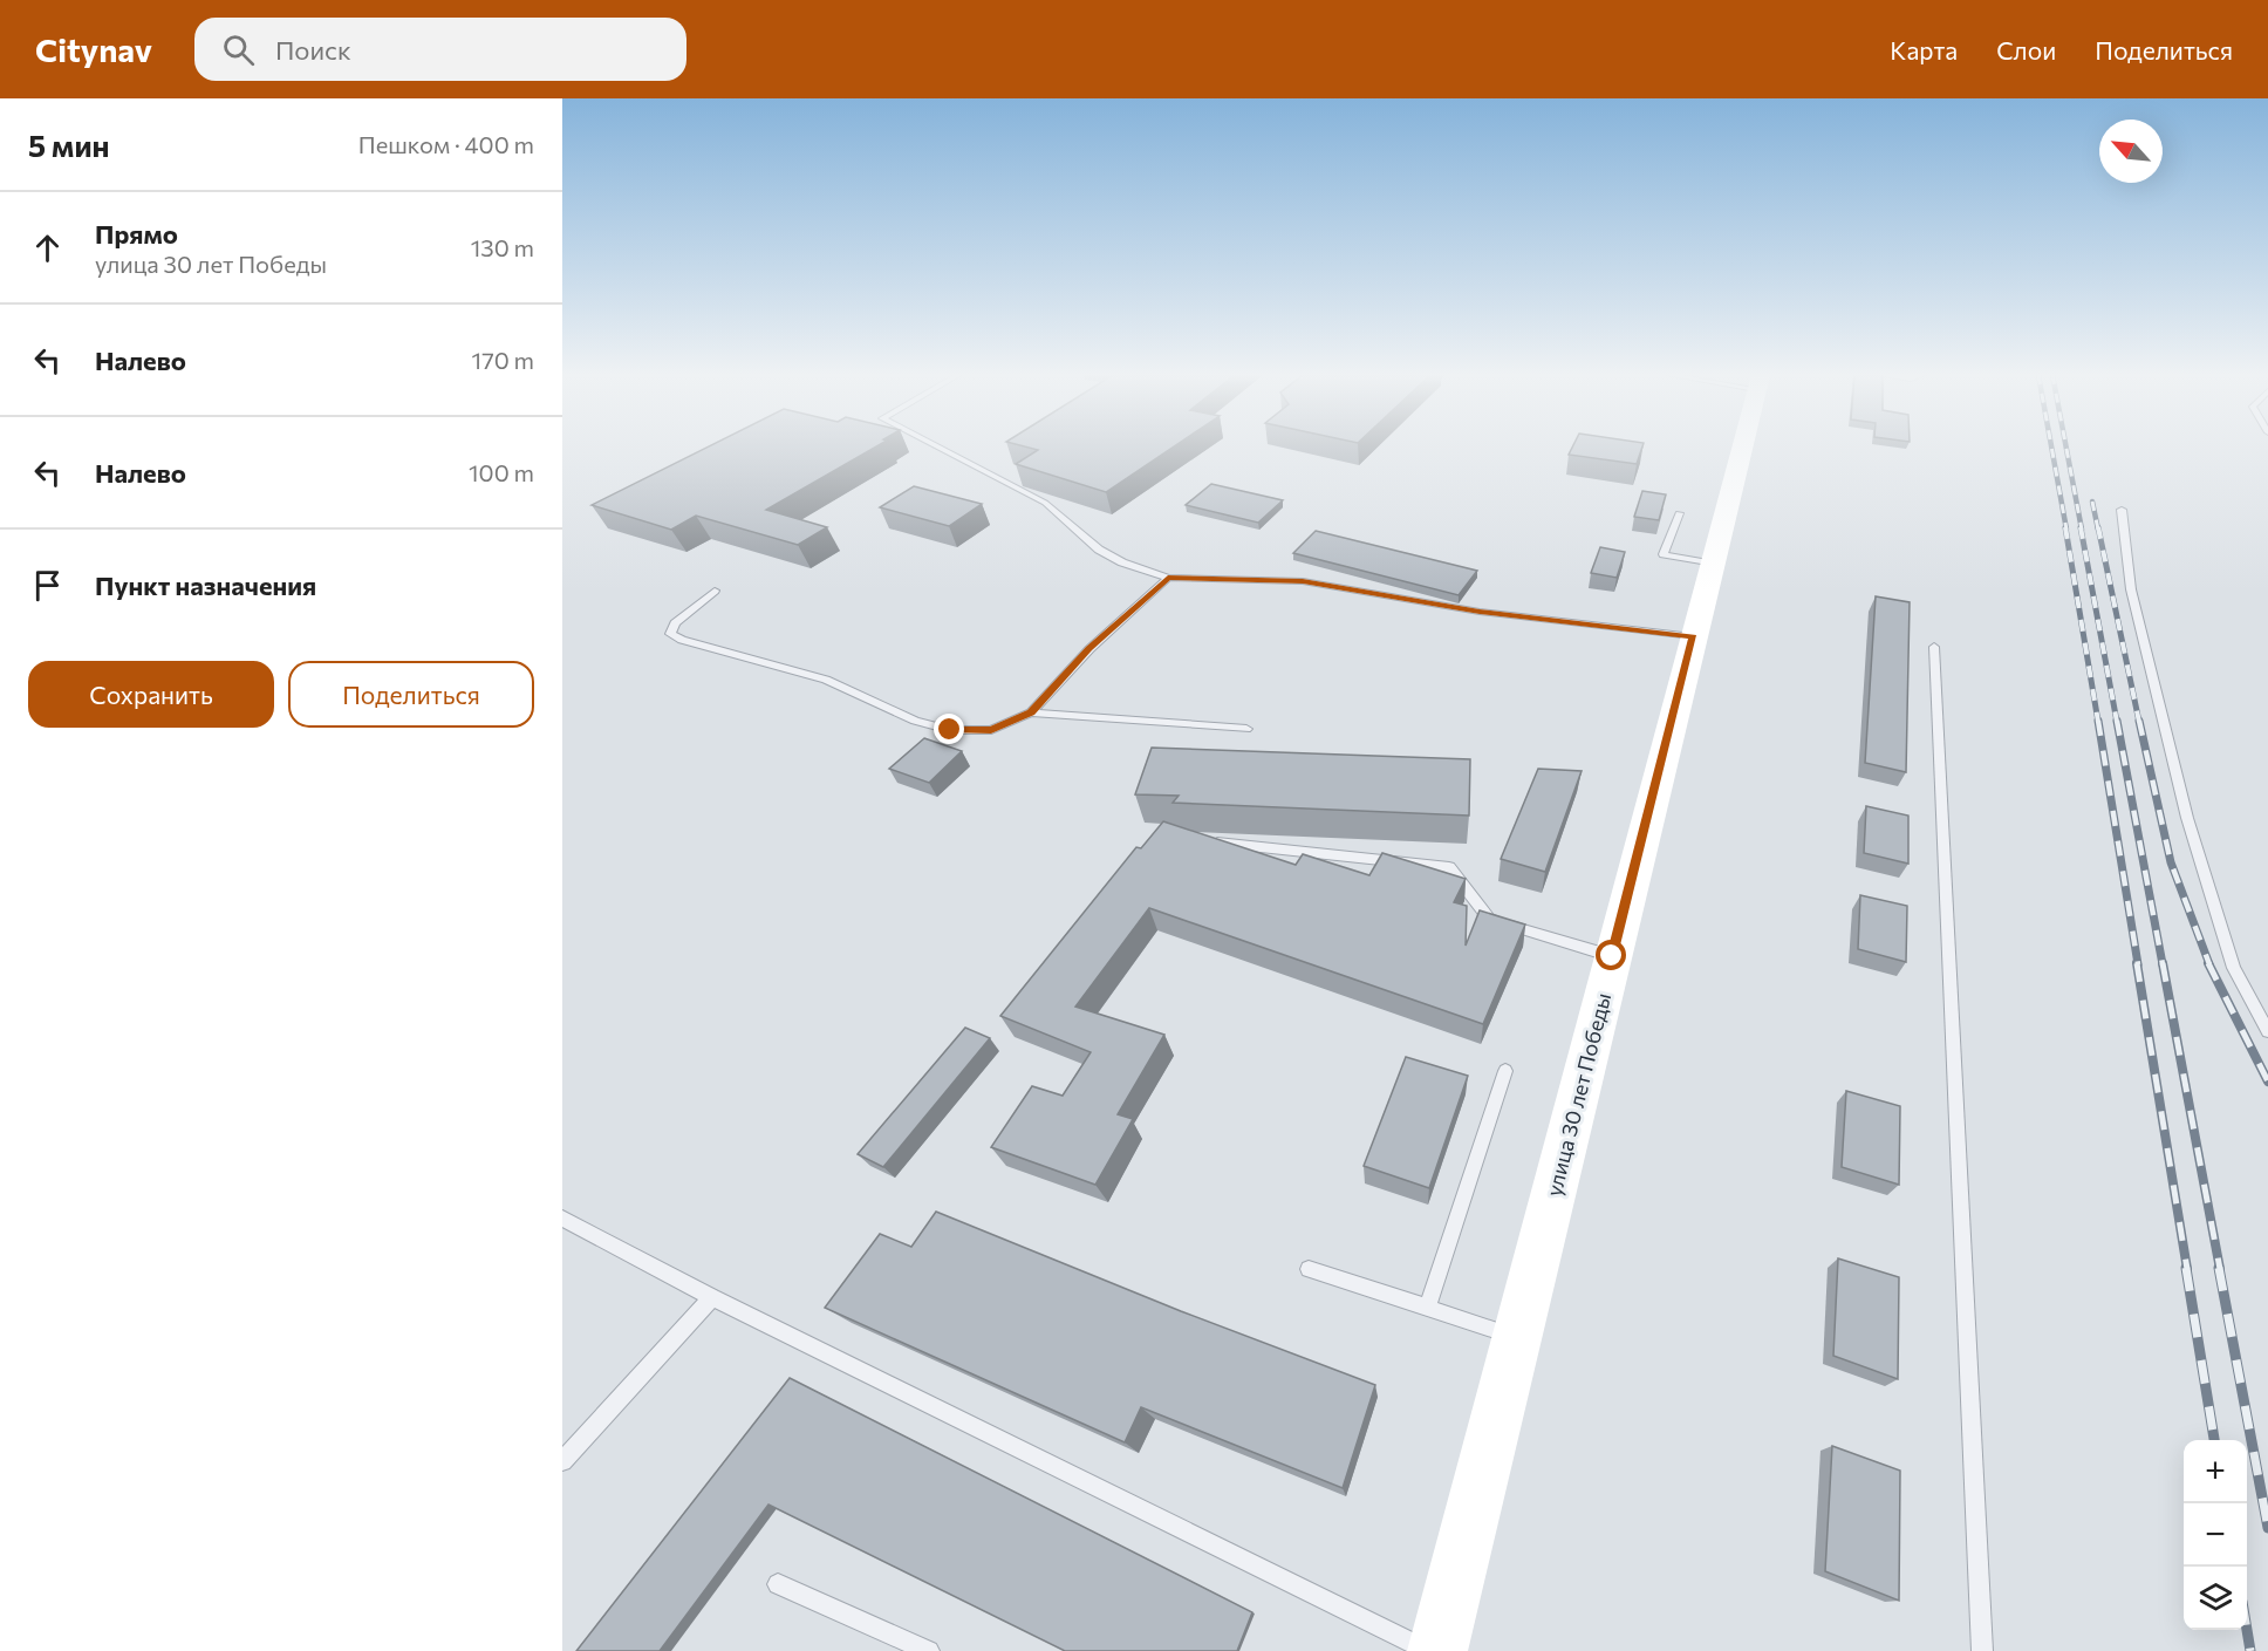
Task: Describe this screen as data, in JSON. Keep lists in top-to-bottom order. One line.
{"streets":{"main road":["улица 30 лет Победы"]},"north":"top left","page":{"header":"Citynav","search":"Поиск","nav":["Карта","Слои","Поделиться"],"heading":["5 мин","Пешком · 400 m"],"list":[["Прямо","улица 30 лет Победы","130 m"],["Налево","170 m"],["Налево","100 m"],"Пункт назначения"],"buttons":["Сохранить","Поделиться"],"map_buttons":["+","−"]}}
